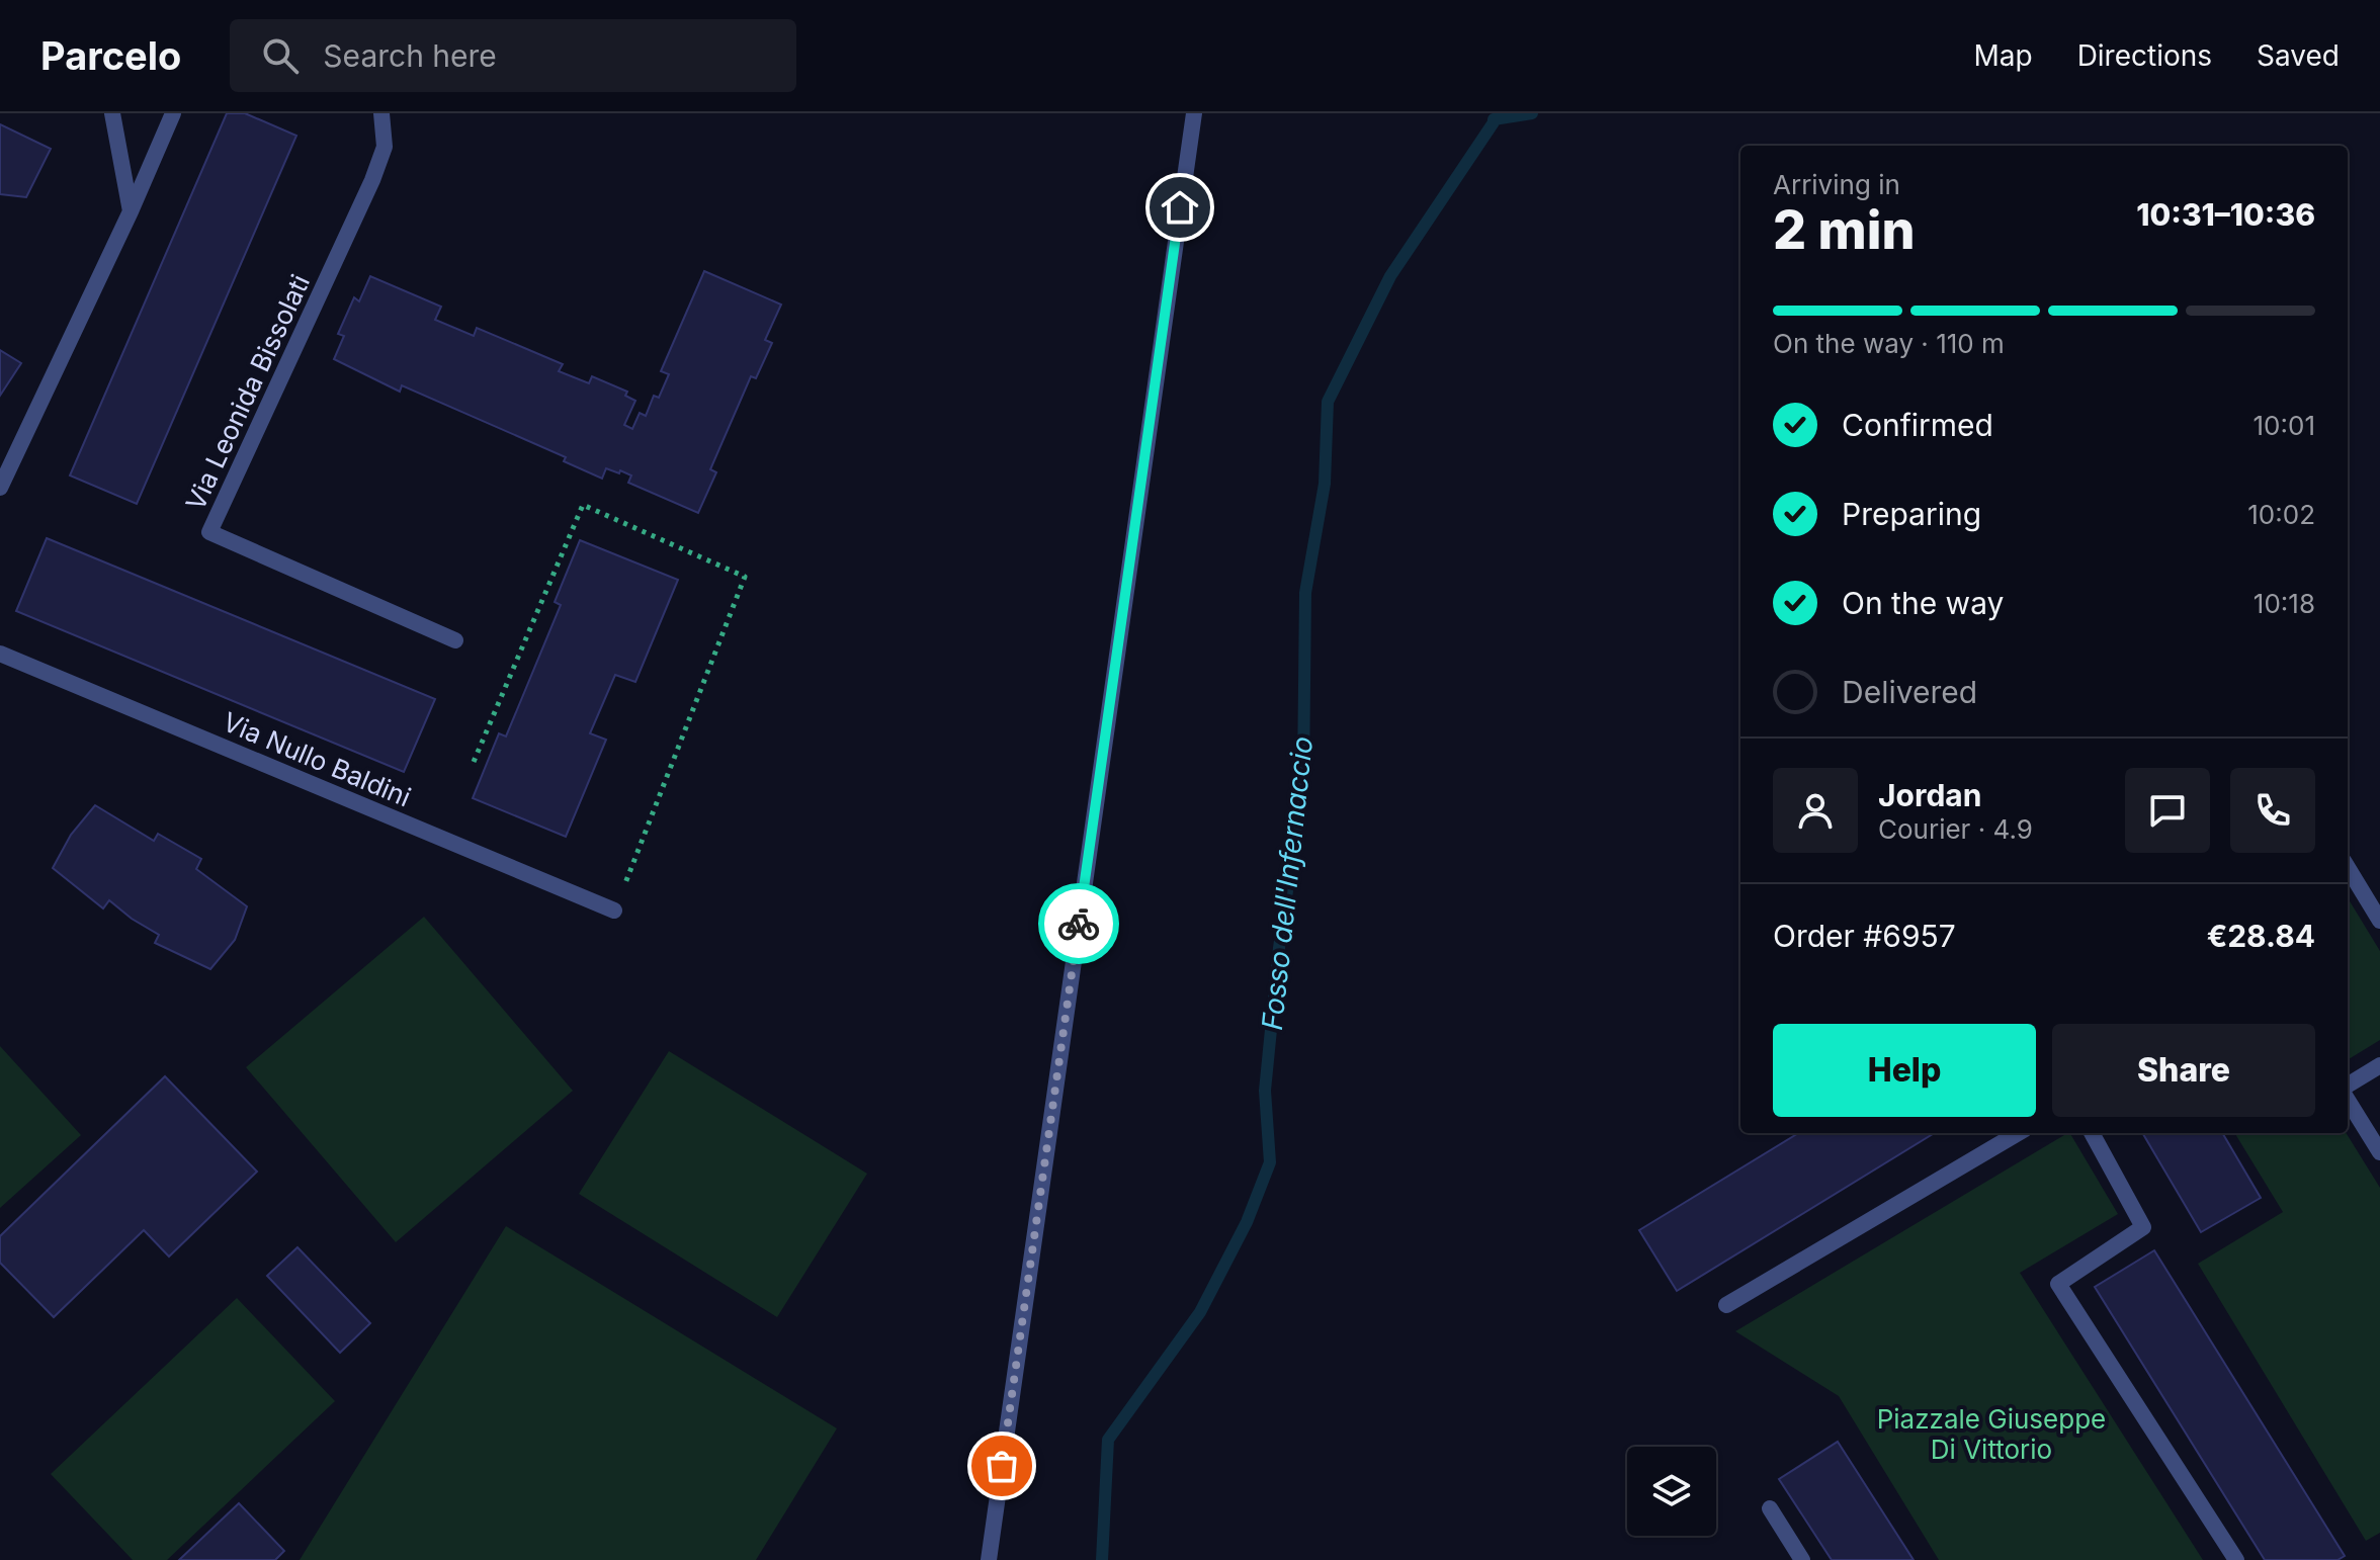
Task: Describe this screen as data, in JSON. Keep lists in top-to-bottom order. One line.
{"streets":{"street":["Via Leonida Bissolati","Via Nullo Baldini"]},"water":["Fosso dell'Infernaccio"],"parks":["Piazzale Giuseppe Di Vittorio"],"page":{"header":"Parcelo","search":"Search here","nav":["Map","Directions","Saved"],"heading":["2 min","Arriving in","10:31–10:36"],"panel":["Jordan","Courier · 4.9","Order #6957","€28.84"],"bar":"On the way · 110 m","list":[["Confirmed","10:01"],["Preparing","10:02"],["On the way","10:18"],"Delivered"],"buttons":["Help","Share"]}}
